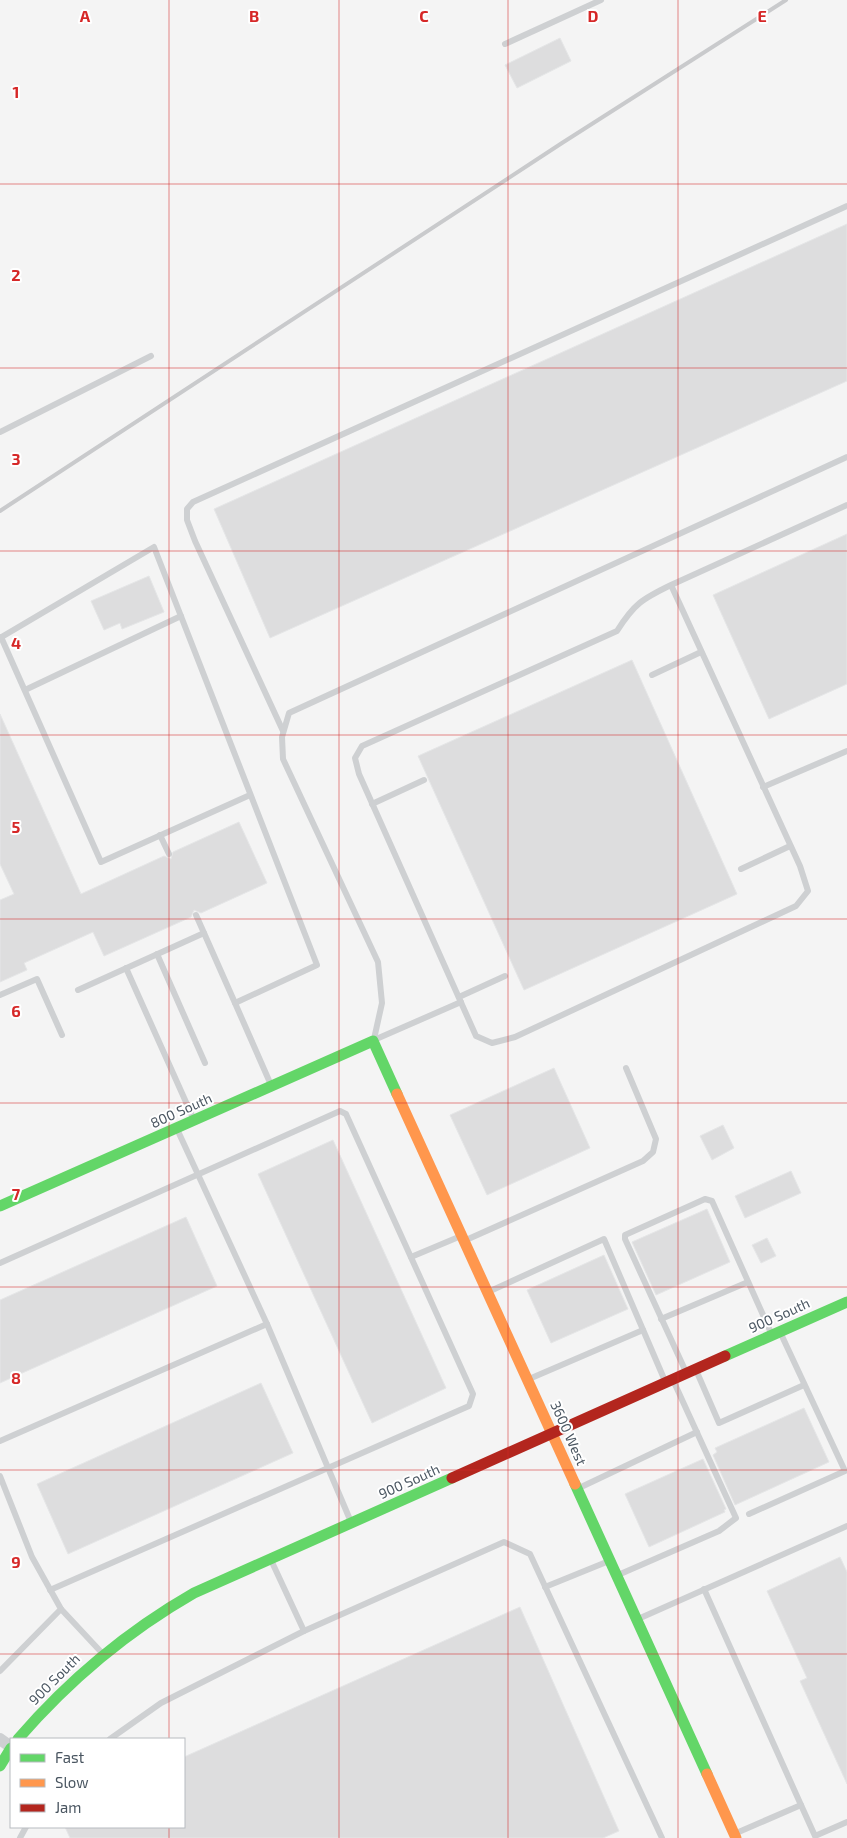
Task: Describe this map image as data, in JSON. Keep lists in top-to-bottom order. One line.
{"streets":{"street":["800 South","900 South","3600 West"]},"crossings":[["800 South","3600 West"],["900 South","3600 West"]],"legend":["Fast","Slow","Jam"],"grid":{"columns":["A","B","C","D","E"],"rows":["1","2","3","4","5","6","7","8","9"]}}
